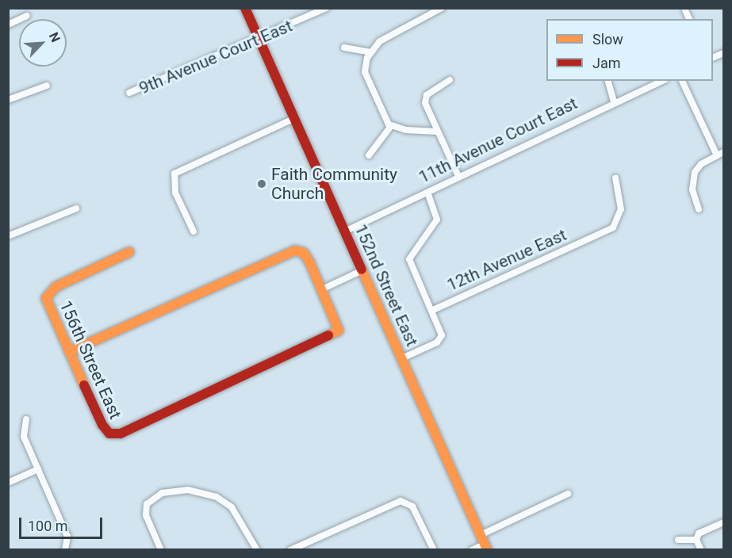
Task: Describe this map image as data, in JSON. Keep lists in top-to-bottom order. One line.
{"streets":{"street":["9th Avenue Court East","11th Avenue Court East","12th Avenue East","152nd Street East","156th Street East"]},"crossings":[["9th Avenue Court East","152nd Street East"],["11th Avenue Court East","152nd Street East"]],"places":["Faith Community Church"],"legend":["Slow","Jam"],"scale_bar":"100 m","north":"top right"}
